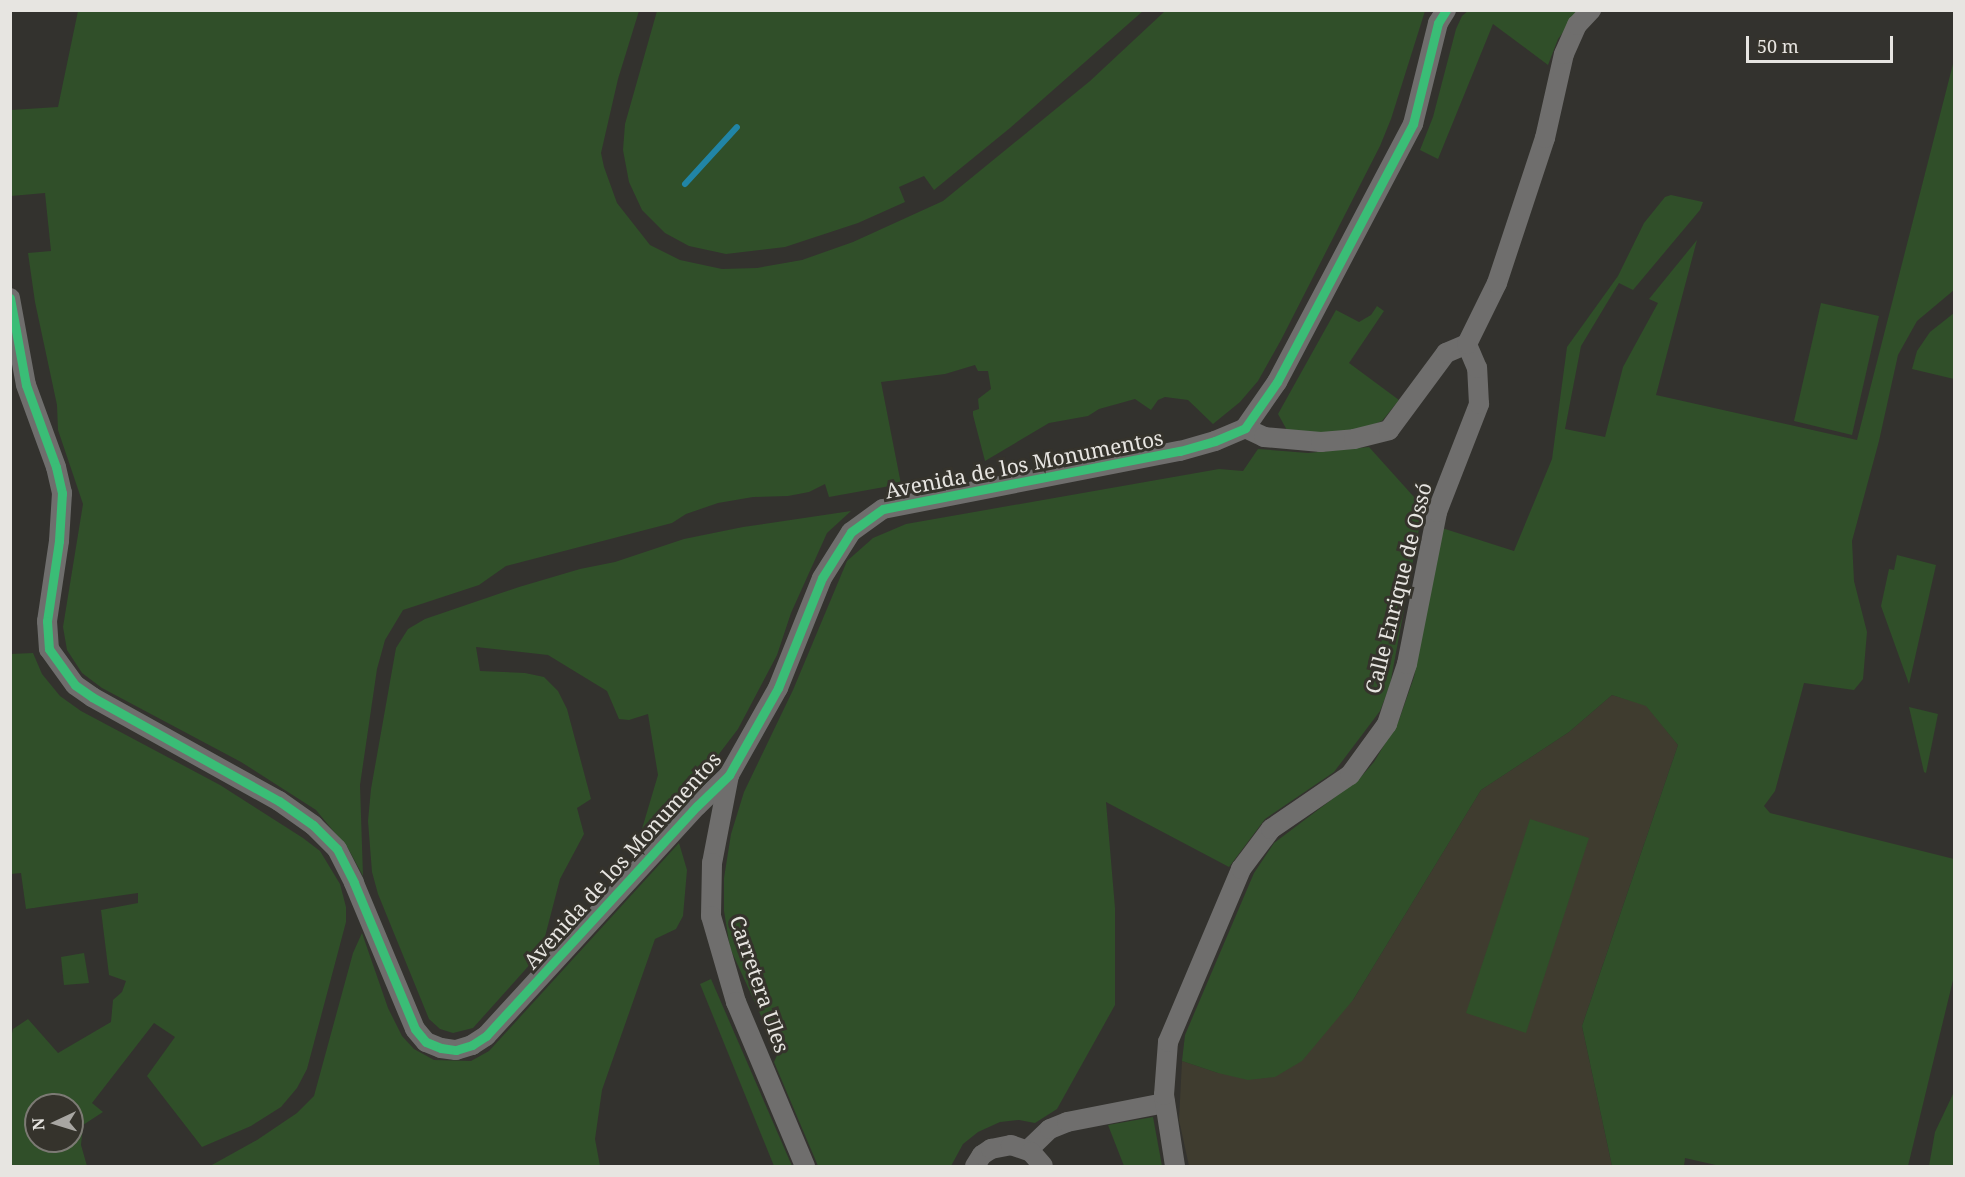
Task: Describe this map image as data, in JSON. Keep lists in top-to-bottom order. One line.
{"streets":{"street":["Avenida de los Monumentos","Calle Enrique de Ossó","Carretera Ules"]},"crossings":[["Avenida de los Monumentos","Carretera Ules"]],"scale_bar":"50 m","north":"left"}
